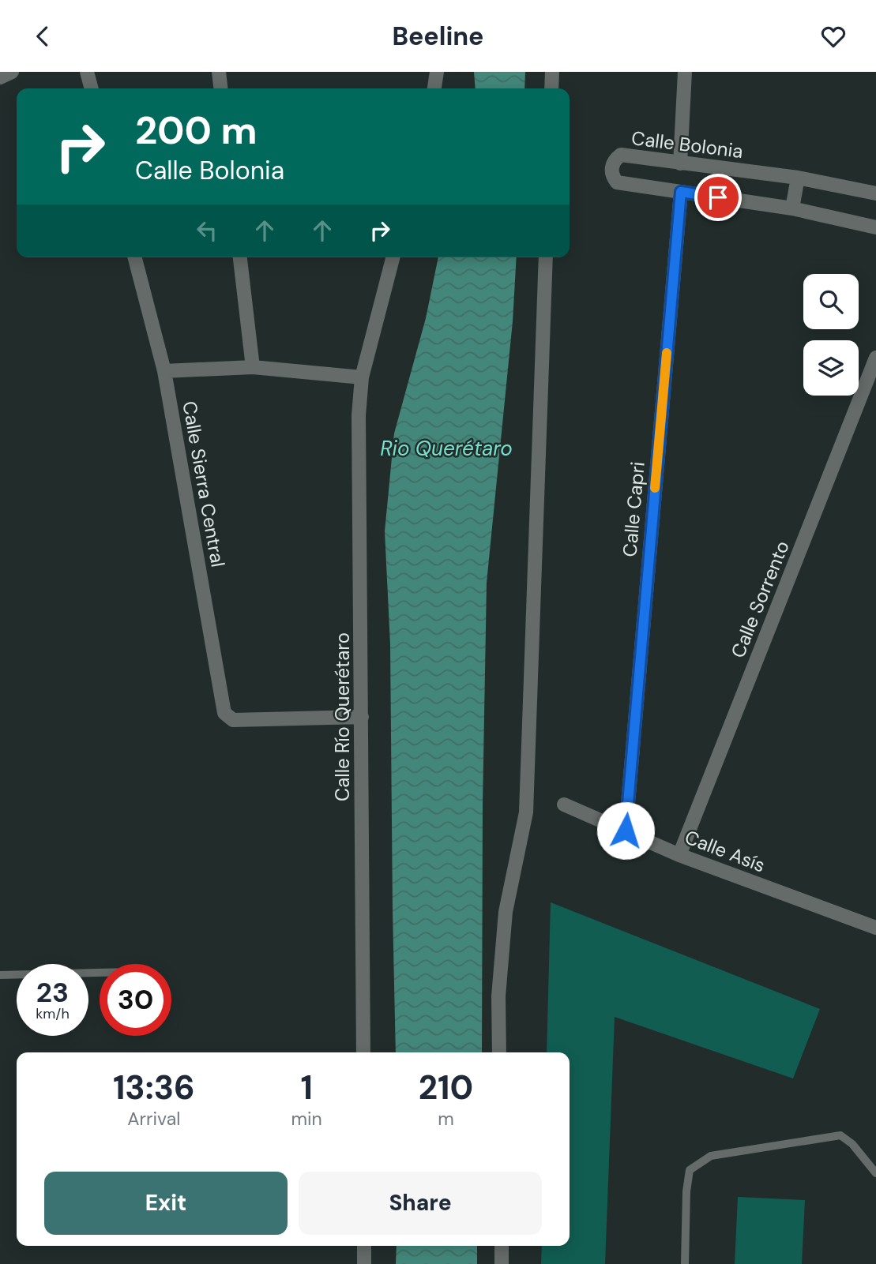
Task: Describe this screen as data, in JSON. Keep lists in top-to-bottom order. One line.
{"streets":{"street":["Calle Bolonia","Calle Sierra Central","Calle Capri","Calle Sorrento","Calle Río Querétaro","Calle Asís"]},"crossings":[["Calle Bolonia","Calle Capri"],["Calle Sierra Central","Calle Río Querétaro"],["Calle Capri","Calle Asís"],["Calle Sorrento","Calle Asís"]],"water":["Rio Querétaro"],"page":{"header":"Beeline","turn":["200 m","Calle Bolonia"],"speed":"23 km/h","limit":"30","eta":["13:36","Arrival","1","min","210","m"],"buttons":["Exit","Share"]}}
